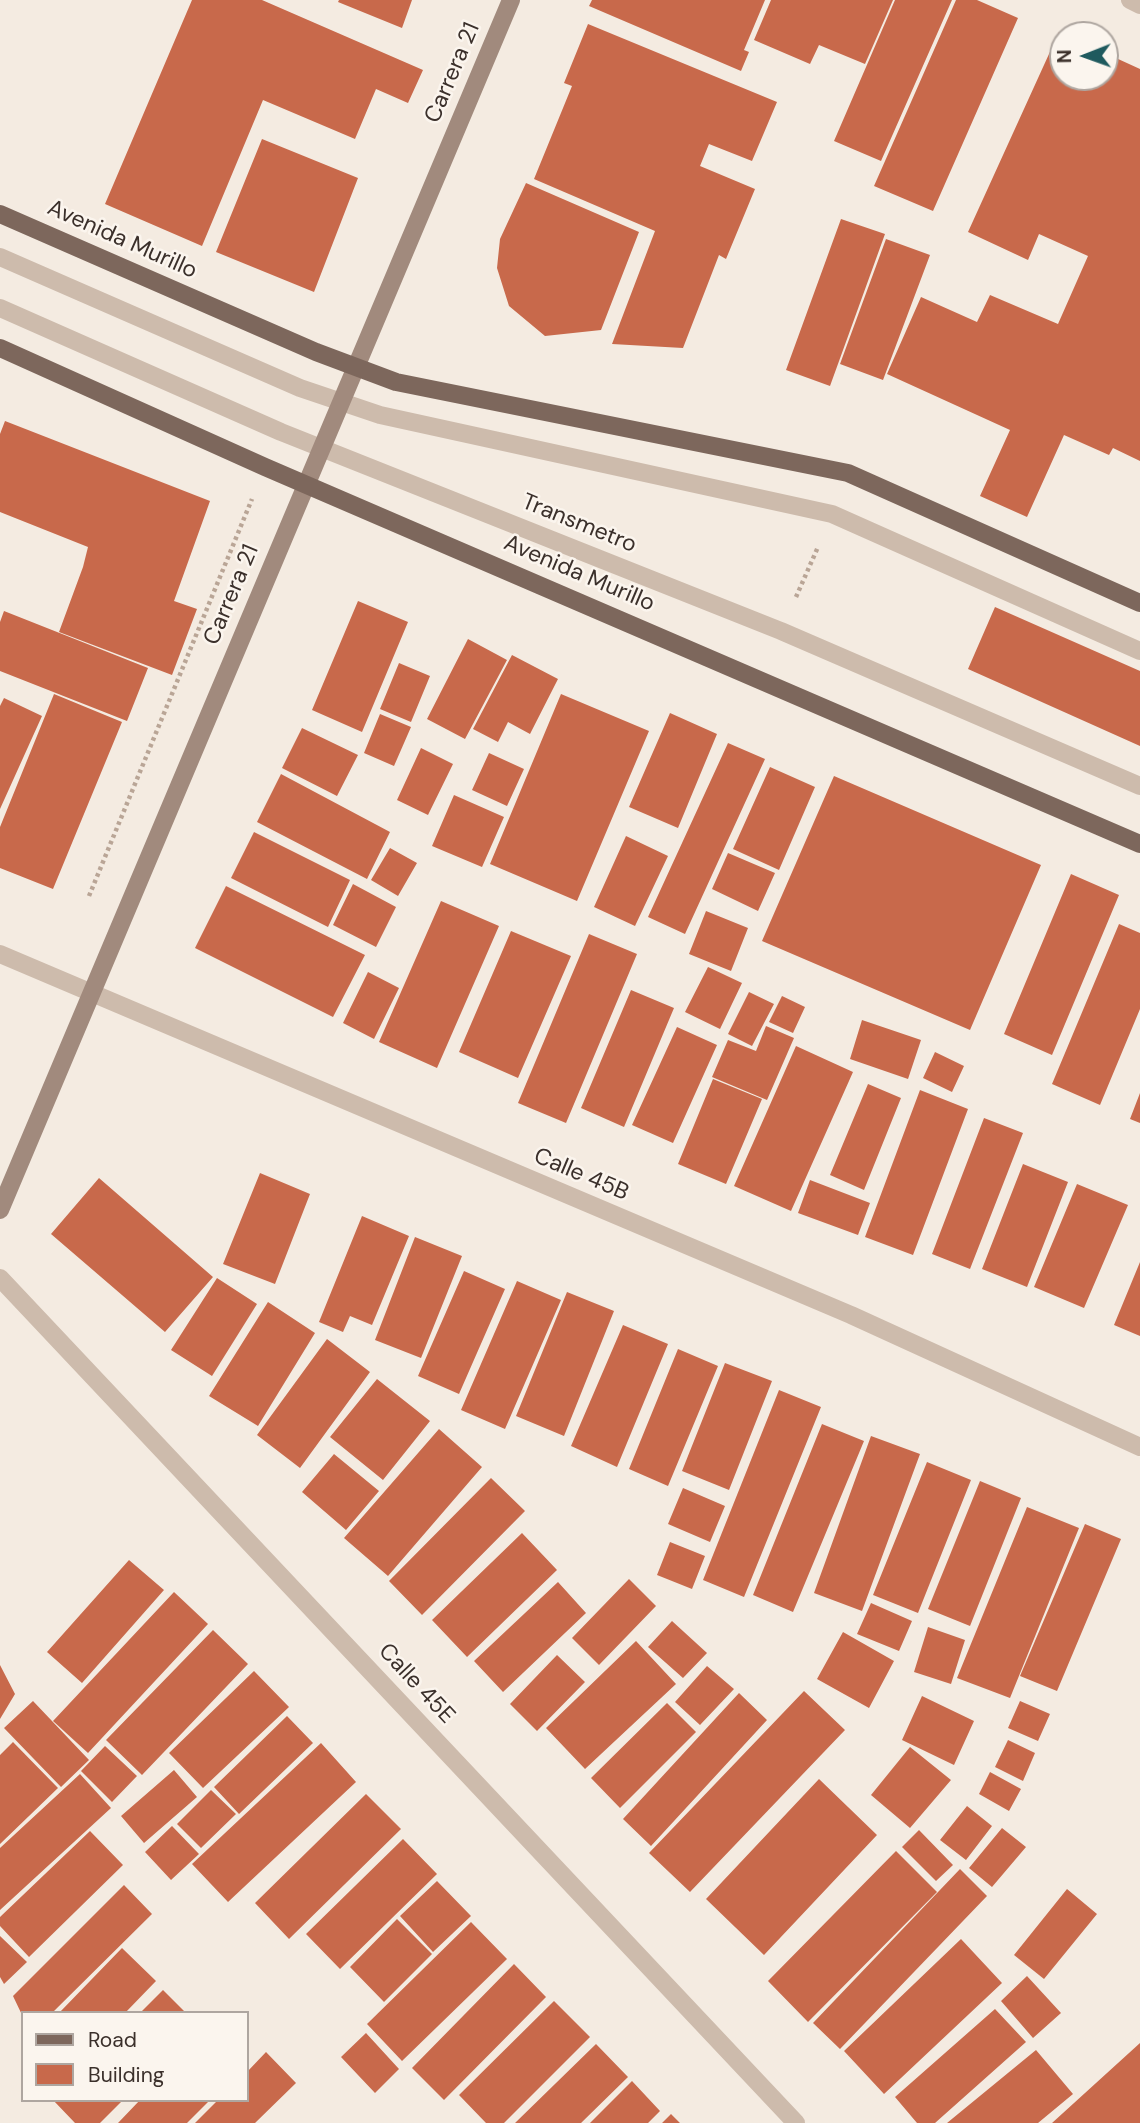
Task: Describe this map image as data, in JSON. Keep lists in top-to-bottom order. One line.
{"streets":{"main road":["Carrera 21","Avenida Murillo"],"street":["Transmetro","Calle 45B","Calle 45E"]},"crossings":[["Carrera 21","Avenida Murillo"],["Carrera 21","Transmetro"],["Carrera 21","Calle 45B"]],"legend":["Road","Building"],"north":"left"}
